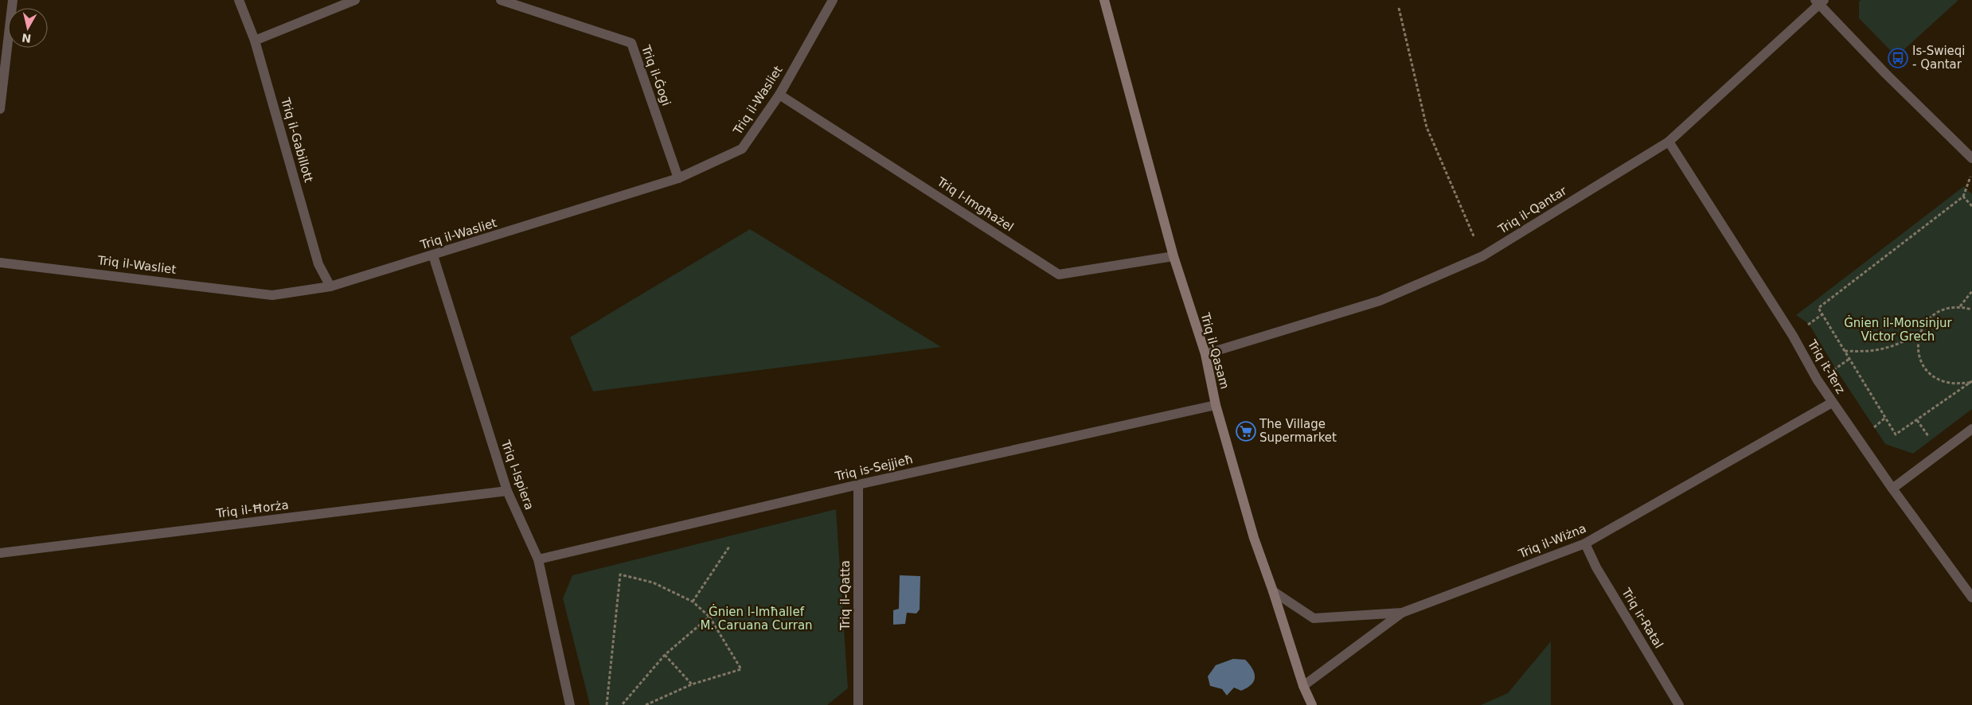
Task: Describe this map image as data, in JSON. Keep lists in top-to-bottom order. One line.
{"streets":{"street":["Triq il-Ġogi","Triq il-Wasliet","Triq il-Gabillott","Triq l-Imgħażel","Triq il-Qantar","Triq il-Qasam","Triq it-Terz","Triq is-Sejjieħ","Triq l-Ispiera","Triq il-Ħorża","Triq il-Wiżna","Triq il-Qatta","Triq ir-Ratal"]},"crossings":[["Triq il-Ġogi","Triq il-Wasliet"],["Triq il-Wasliet","Triq il-Gabillott"],["Triq il-Wasliet","Triq l-Imgħażel"],["Triq il-Wasliet","Triq l-Ispiera"],["Triq l-Imgħażel","Triq il-Qasam"],["Triq il-Qantar","Triq il-Qasam"],["Triq il-Qantar","Triq it-Terz"],["Triq il-Qasam","Triq is-Sejjieħ"],["Triq il-Qasam","Triq il-Wiżna"],["Triq it-Terz","Triq il-Wiżna"],["Triq is-Sejjieħ","Triq l-Ispiera"],["Triq is-Sejjieħ","Triq il-Qatta"],["Triq l-Ispiera","Triq il-Ħorża"],["Triq il-Wiżna","Triq ir-Ratal"]],"parks":["Ġnien il-Monsinjur Victor Grech","Ġnien l-Imħallef M. Caruana Curran"],"places":{"bus stop":["Is-Swieqi - Qantar"],"supermarket":["The Village Supermarket"]},"north":"bottom"}
